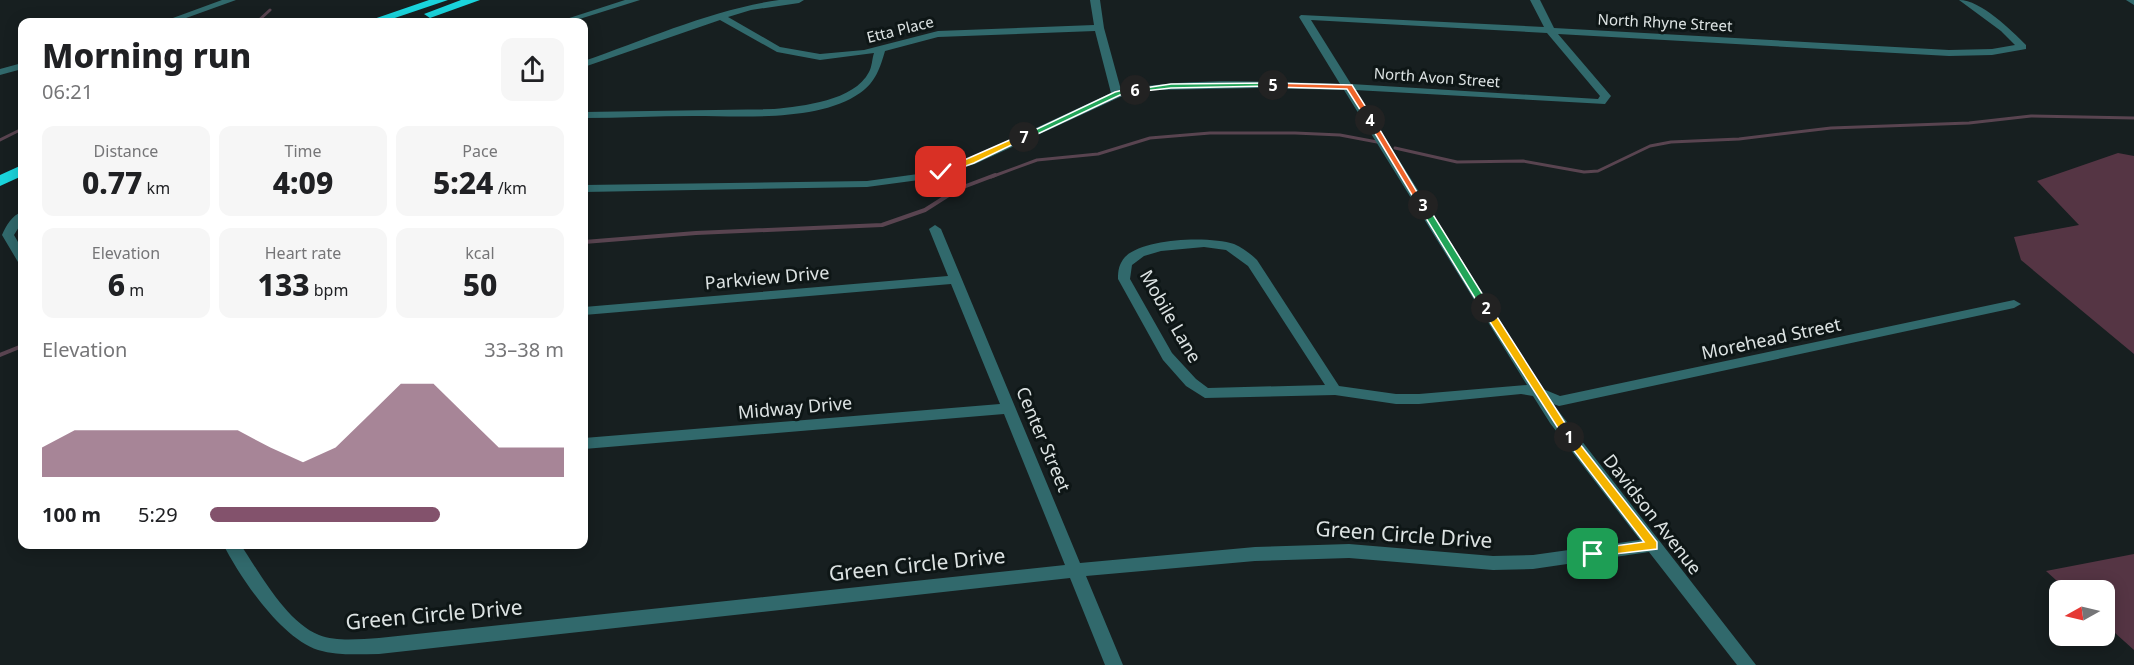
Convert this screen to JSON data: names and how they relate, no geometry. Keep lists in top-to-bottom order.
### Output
{
  "streets": {
    "street": [
      "North Rhyne Street",
      "Etta Place",
      "North Avon Street",
      "Parkview Drive",
      "Mobile Lane",
      "Morehead Street",
      "Midway Drive",
      "Center Street",
      "Davidson Avenue",
      "Green Circle Drive"
    ]
  },
  "crossings": [
    ["North Rhyne Street", "North Avon Street"],
    ["North Rhyne Street", "Davidson Avenue"],
    ["North Avon Street", "Davidson Avenue"],
    ["Parkview Drive", "Center Street"],
    ["Mobile Lane", "Morehead Street"],
    ["Mobile Lane", "Davidson Avenue"],
    ["Morehead Street", "Davidson Avenue"],
    ["Midway Drive", "Center Street"],
    ["Center Street", "Green Circle Drive"],
    ["Davidson Avenue", "Green Circle Drive"]
  ],
  "north": "left",
  "page": {
    "heading": ["Morning run", "06:21"],
    "pins": [
      "5",
      "6",
      "4",
      "7",
      "3",
      "2",
      "1"
    ],
    "stats": [
      ["Distance", "0.77 km"],
      ["Time", "4:09"],
      ["Pace", "5:24 /km"],
      ["Elevation", "6 m"],
      ["Heart rate", "133 bpm"],
      ["kcal", "50"]
    ],
    "chart": ["Elevation", "33–38 m"],
    "list": [
      {
        "name": "100 m",
        "note": "5:29"
      }
    ]
  }
}
